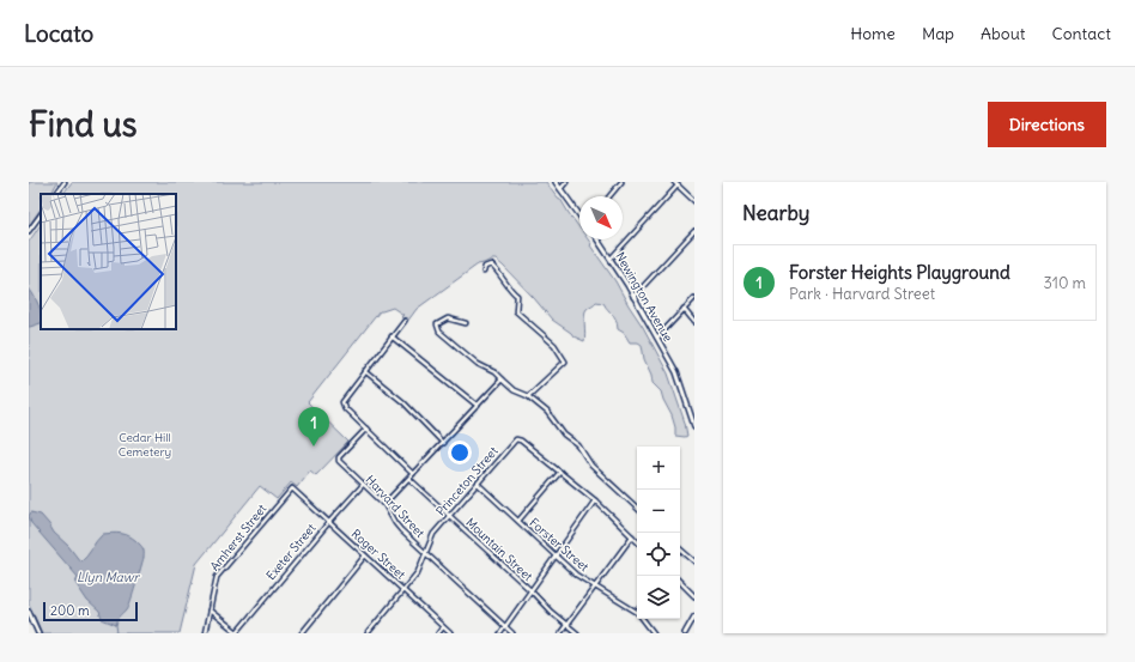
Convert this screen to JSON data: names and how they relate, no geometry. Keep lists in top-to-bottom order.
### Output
{
  "streets": {
    "main road": ["Newington Avenue"],
    "street": [
      "Princeton Street",
      "Harvard Street",
      "Amherst Street",
      "Forster Street",
      "Mountain Street",
      "Exeter Street",
      "Roger Street"
    ]
  },
  "crossings": [
    ["Princeton Street", "Harvard Street"],
    ["Princeton Street", "Forster Street"],
    ["Princeton Street", "Mountain Street"],
    ["Princeton Street", "Roger Street"],
    ["Harvard Street", "Exeter Street"],
    ["Amherst Street", "Roger Street"],
    ["Exeter Street", "Roger Street"]
  ],
  "water": ["Llyn Mawr"],
  "parks": ["Cedar Hill Cemetery"],
  "scale_bar": "200 m",
  "north": "bottom right",
  "page": {
    "header": "Locato",
    "nav": [
      "Home",
      "Map",
      "About",
      "Contact"
    ],
    "buttons": "Directions",
    "title": "Find us",
    "heading": "Nearby",
    "list": [
      {
        "mark": "1",
        "name": "Forster Heights Playground",
        "note": "Park · Harvard Street",
        "value": "310 m"
      }
    ],
    "pins": "1",
    "map_buttons": ["+", "−"],
    "scale": "200 m"
  }
}
